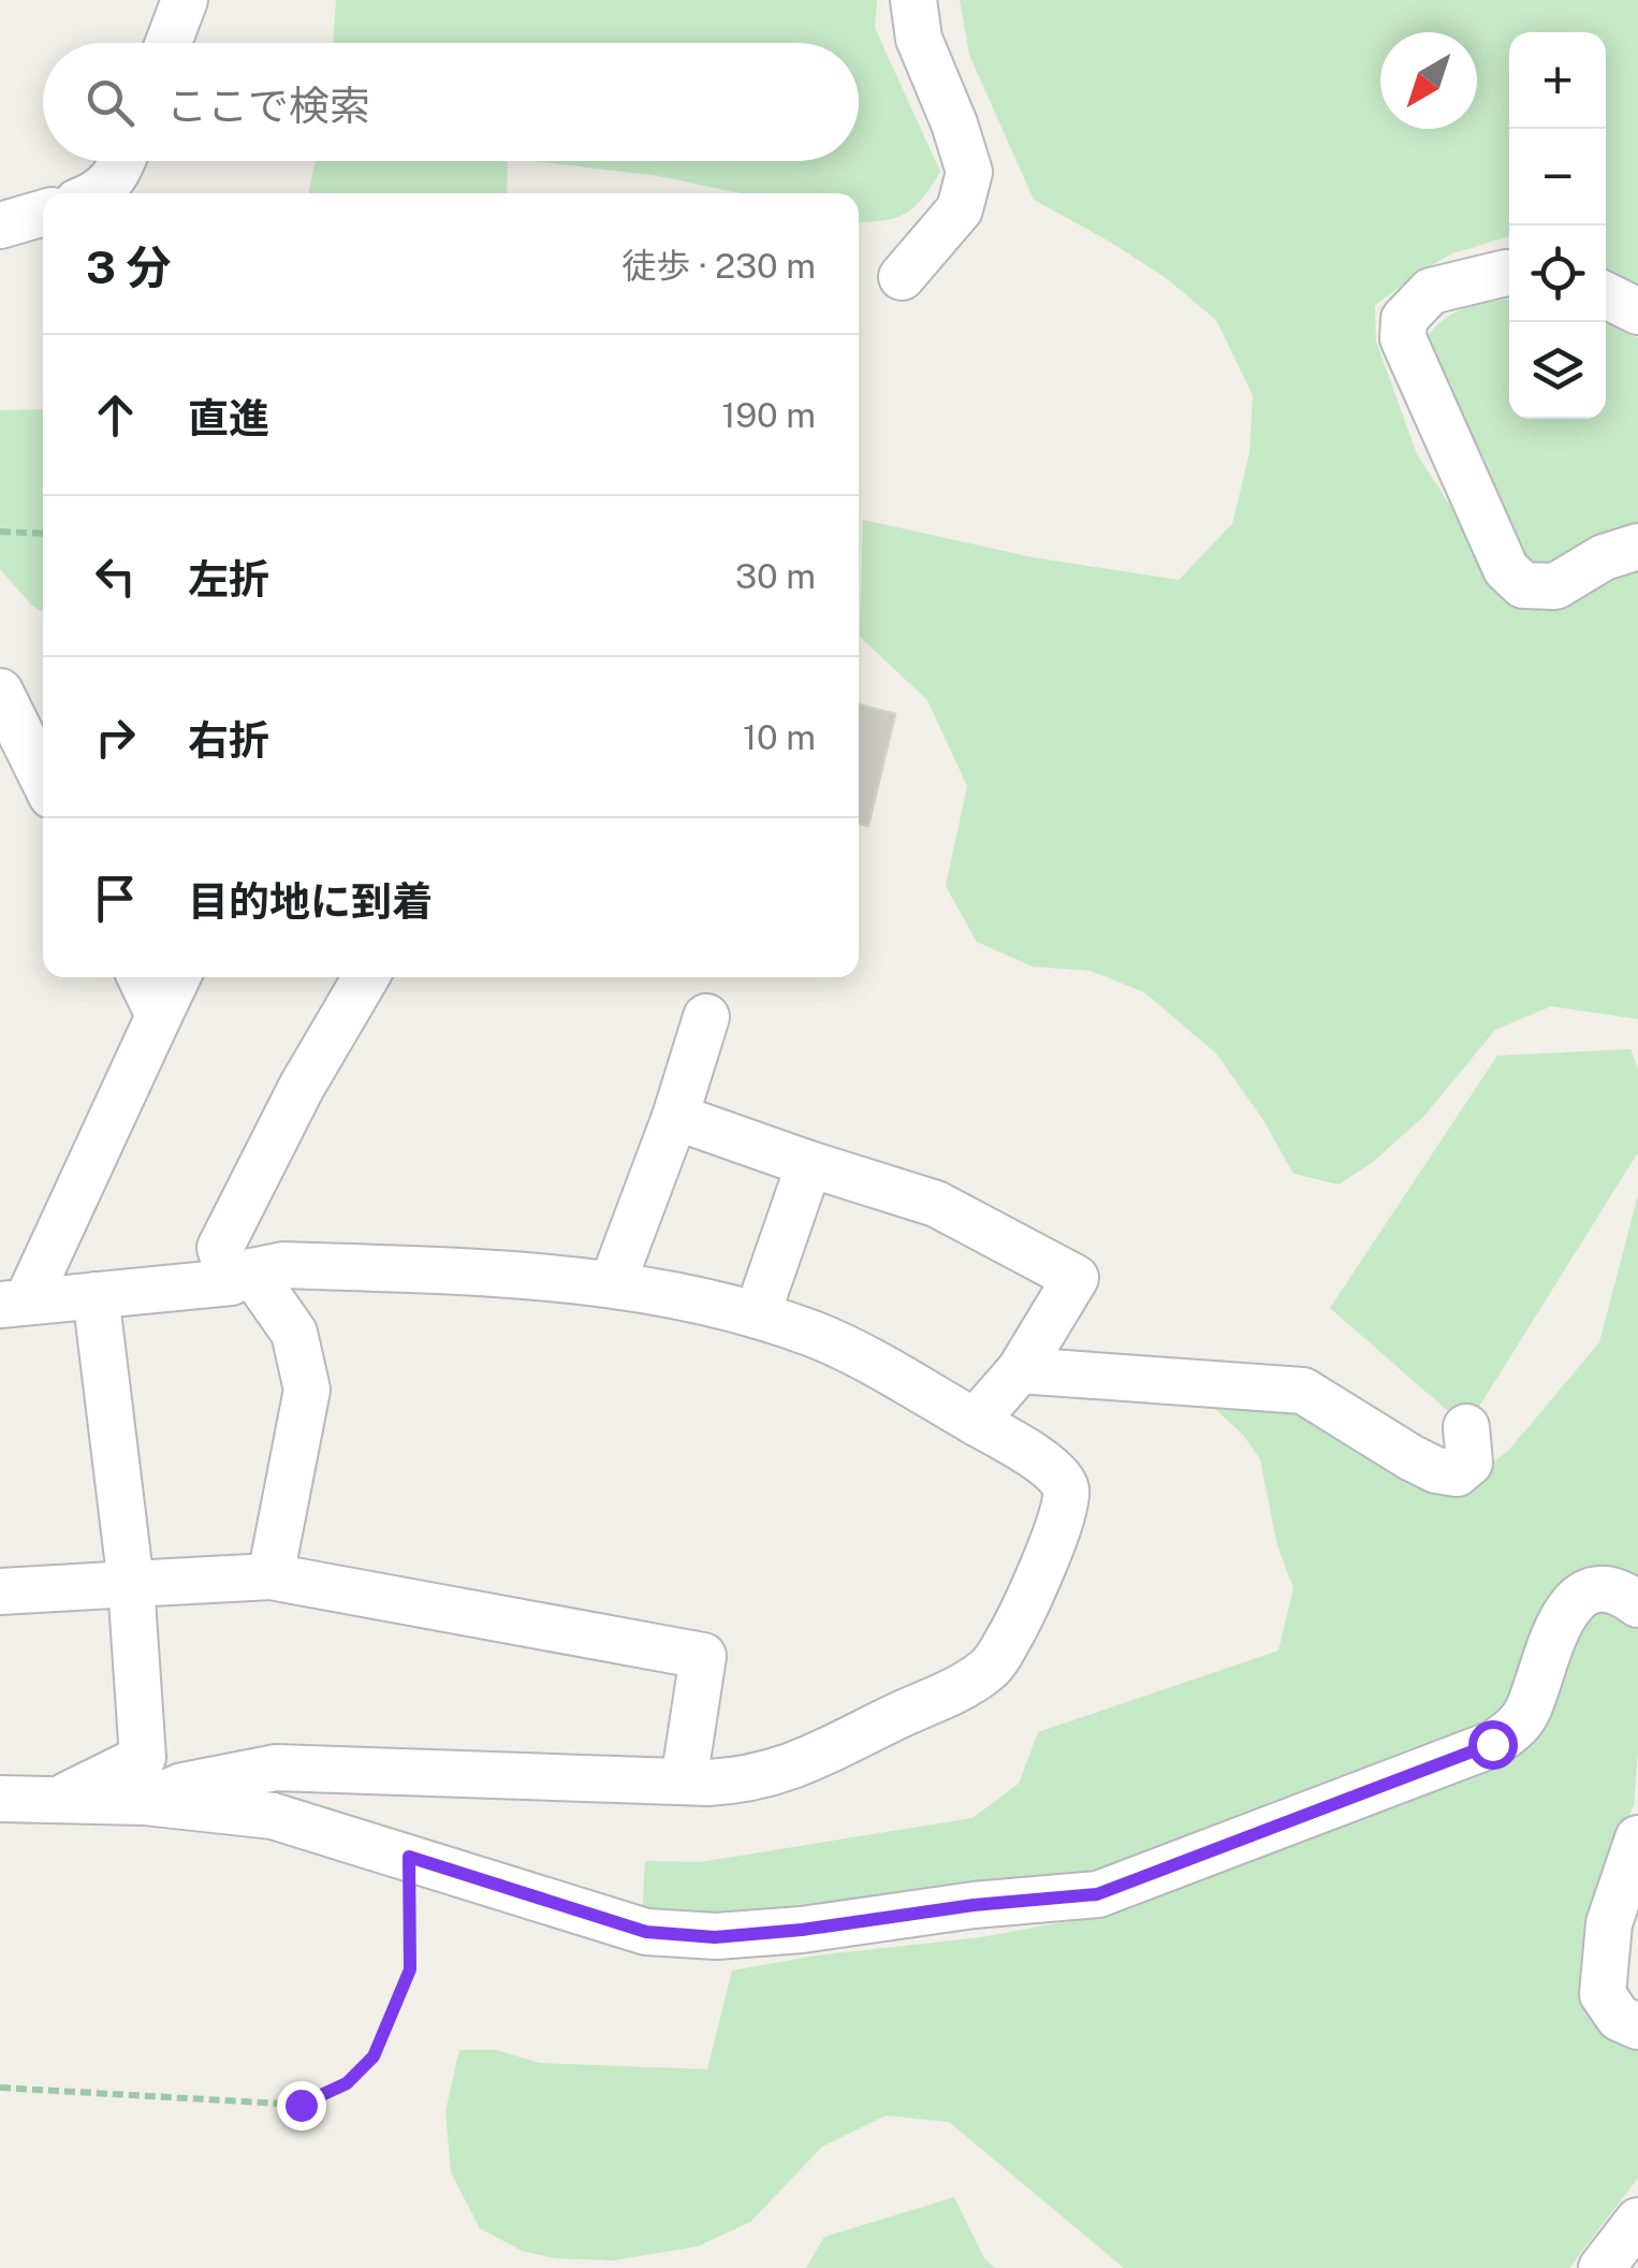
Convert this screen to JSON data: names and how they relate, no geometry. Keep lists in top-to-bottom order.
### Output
{
  "north": "bottom left",
  "page": {
    "map_buttons": ["+", "−"],
    "search": "ここで検索",
    "heading": ["3 分", "徒歩 · 230 m"],
    "list": [
      ["直進", "190 m"],
      ["左折", "30 m"],
      ["右折", "10 m"],
      "目的地に到着"
    ]
  }
}
